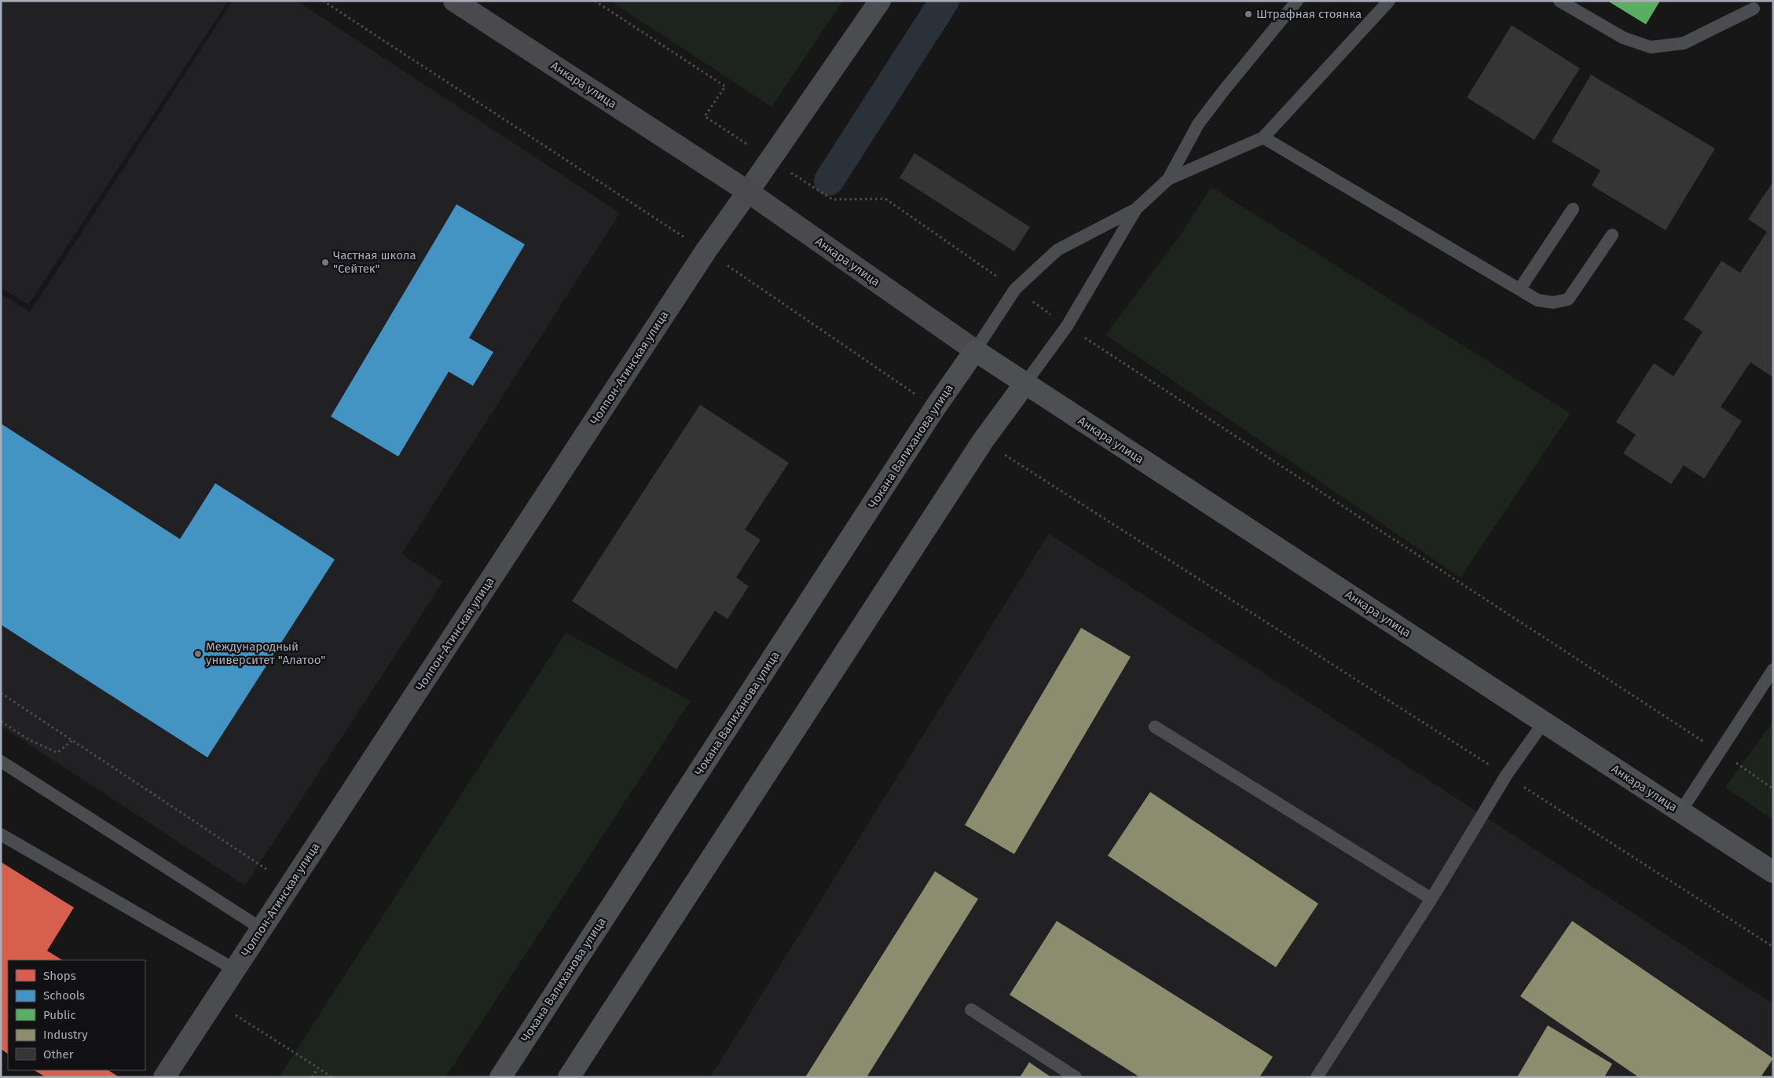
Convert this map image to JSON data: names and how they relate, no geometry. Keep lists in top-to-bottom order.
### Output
{
  "streets": {
    "main road": ["Анкара улица", "Чокана Валиханова улица"],
    "street": ["Чолпон-Атинская улица"]
  },
  "crossings": [
    ["Анкара улица", "Чолпон-Атинская улица"],
    ["Анкара улица", "Чокана Валиханова улица"]
  ],
  "places": ["Штрафная стоянка", "Частная школа \"Сейтек\"", "Международный университет \"Алатоо\""],
  "legend": [
    "Shops",
    "Schools",
    "Public",
    "Industry",
    "Other"
  ]
}
